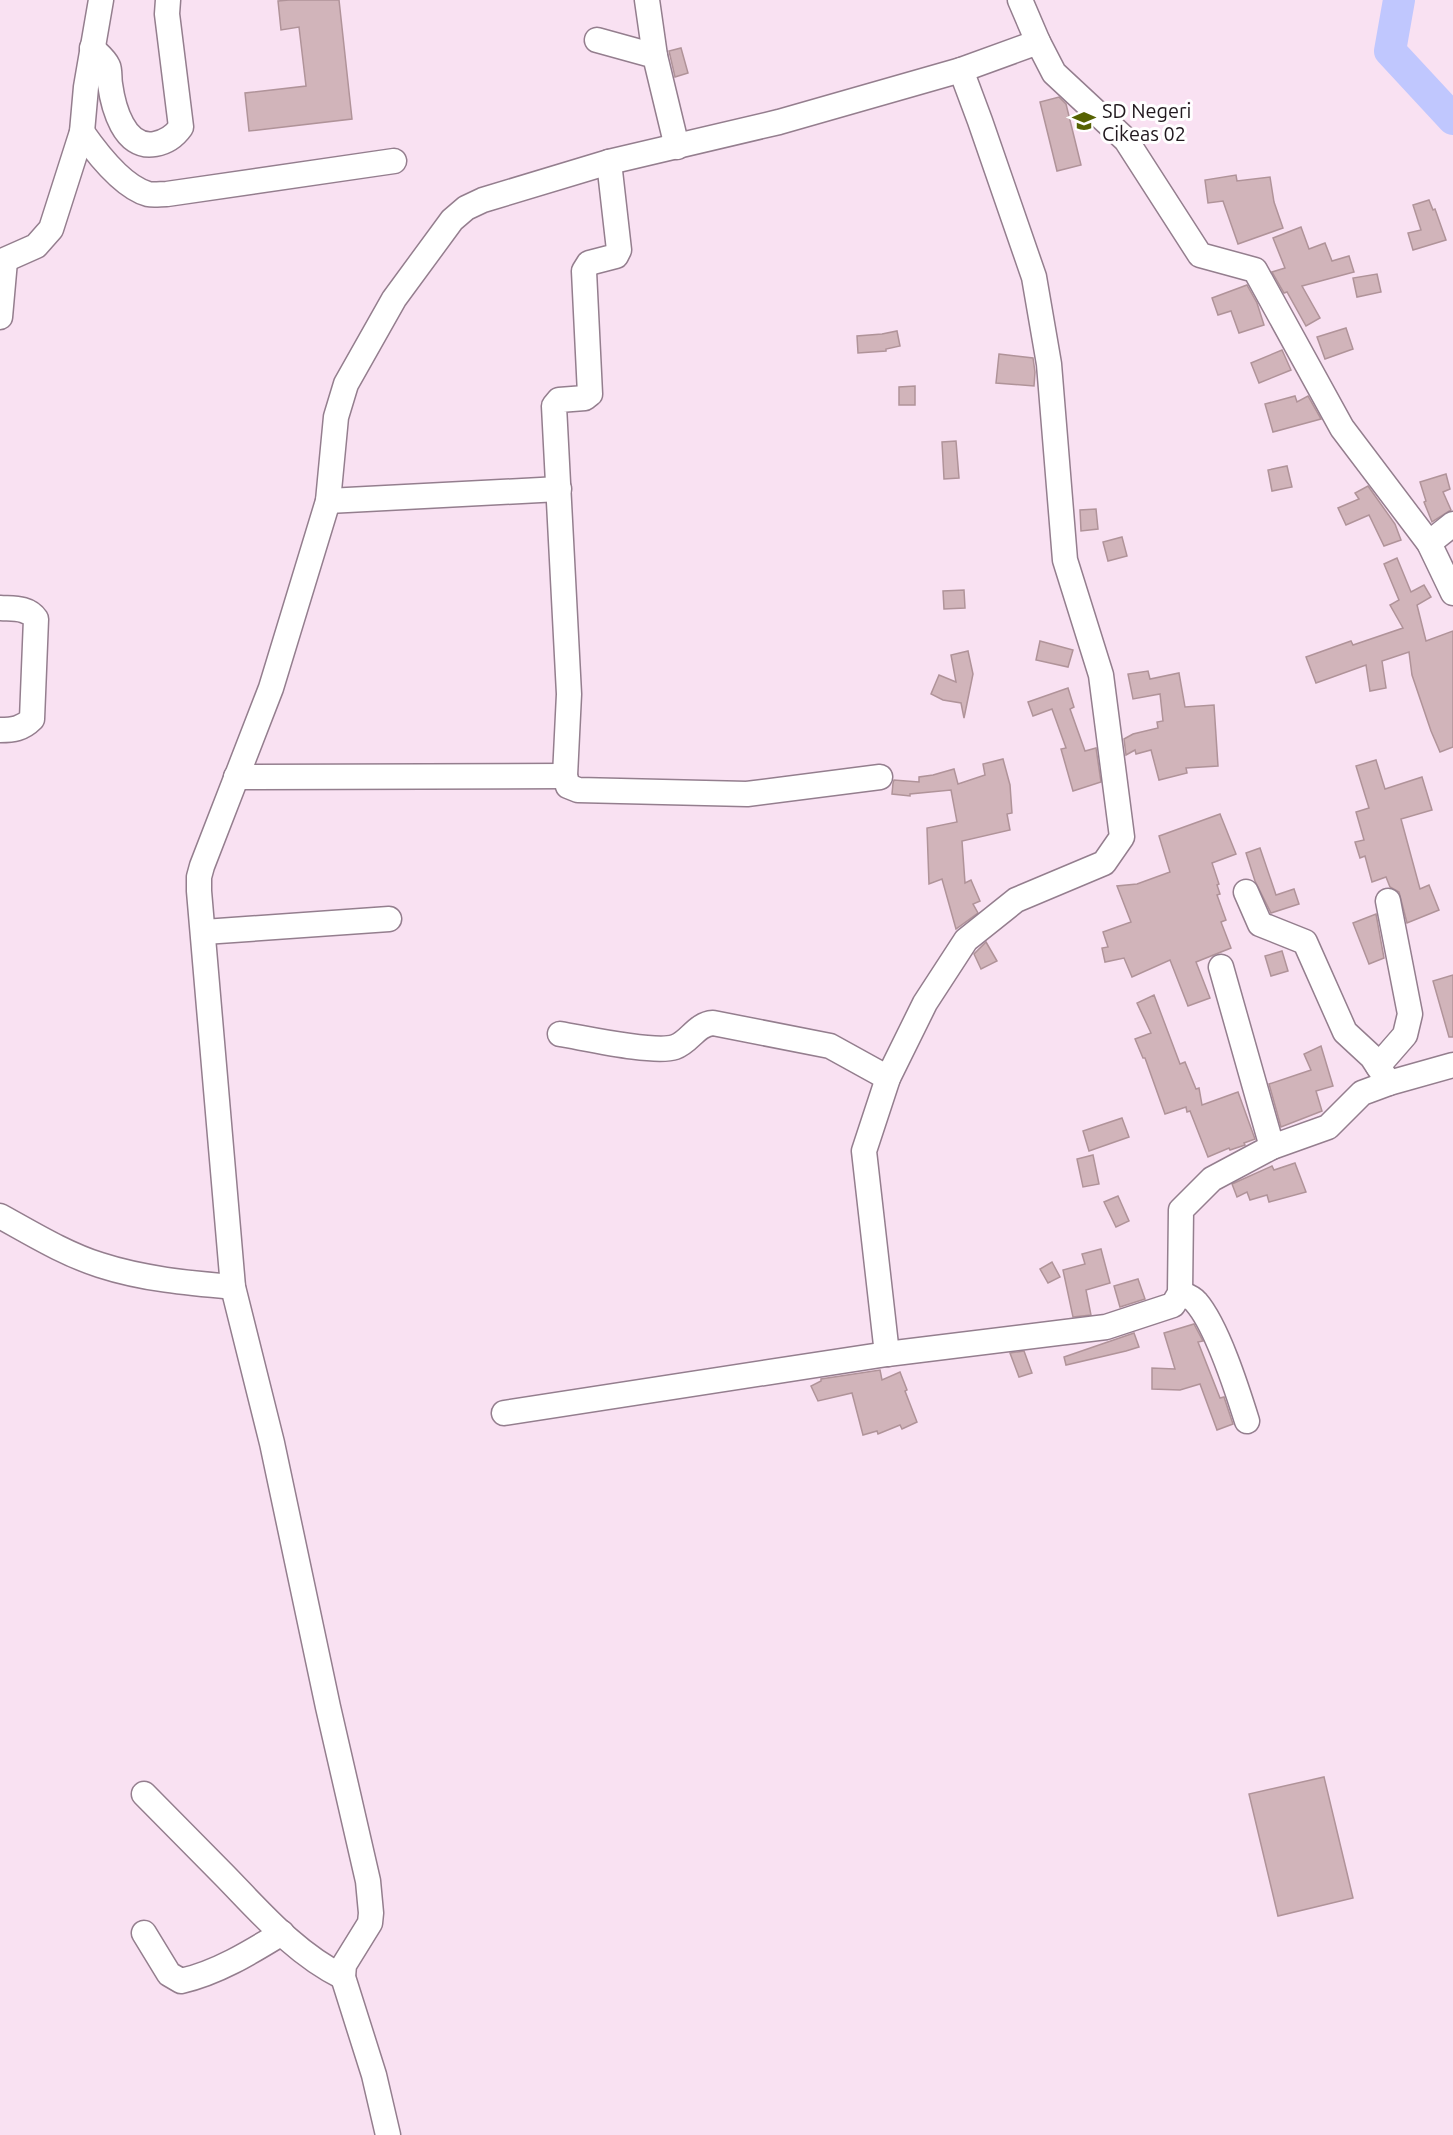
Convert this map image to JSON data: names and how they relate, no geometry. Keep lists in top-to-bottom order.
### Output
{
  "places": {
    "school or university": ["SD Negeri Cikeas 02"]
  }
}
